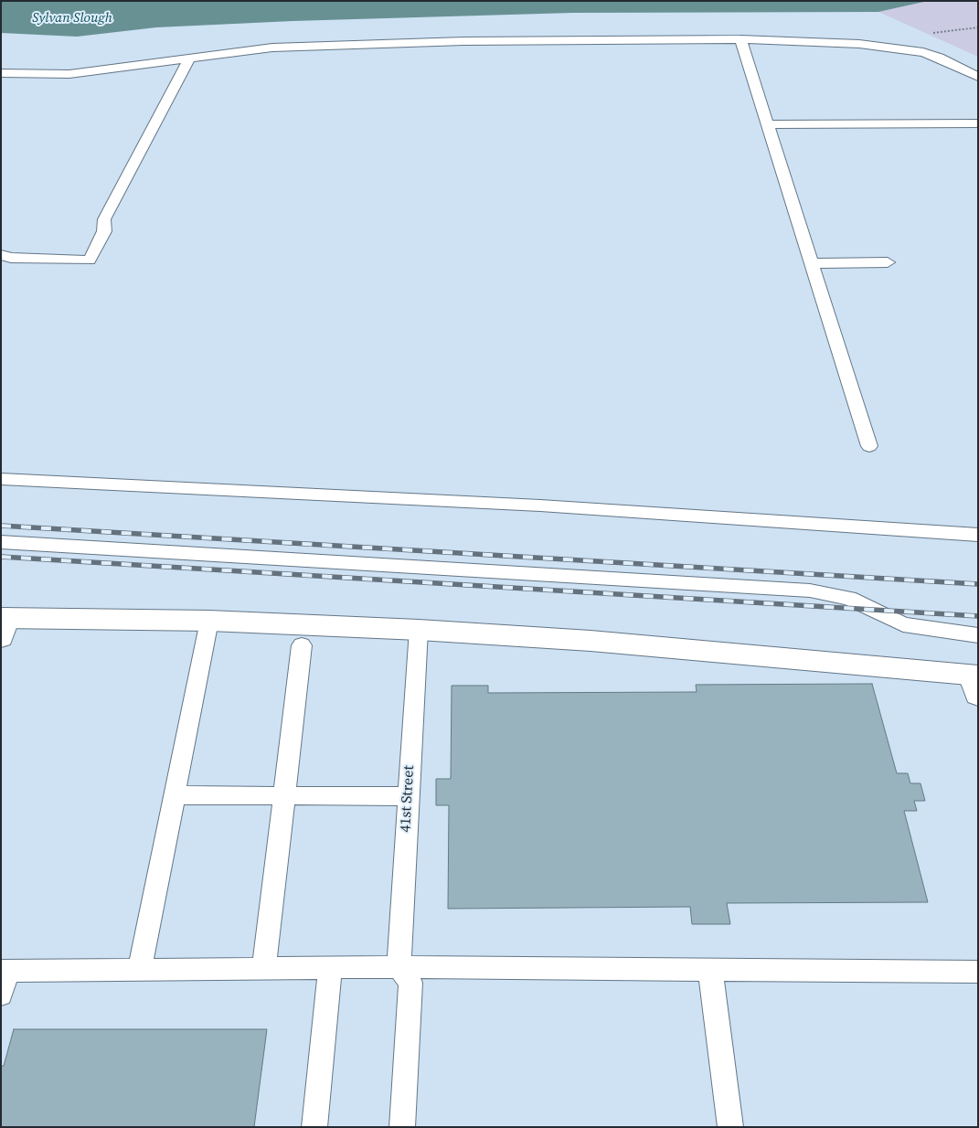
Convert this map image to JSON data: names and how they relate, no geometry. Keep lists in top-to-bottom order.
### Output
{
  "streets": {
    "lane": ["41st Street"]
  },
  "water": ["Sylvan Slough"]
}
